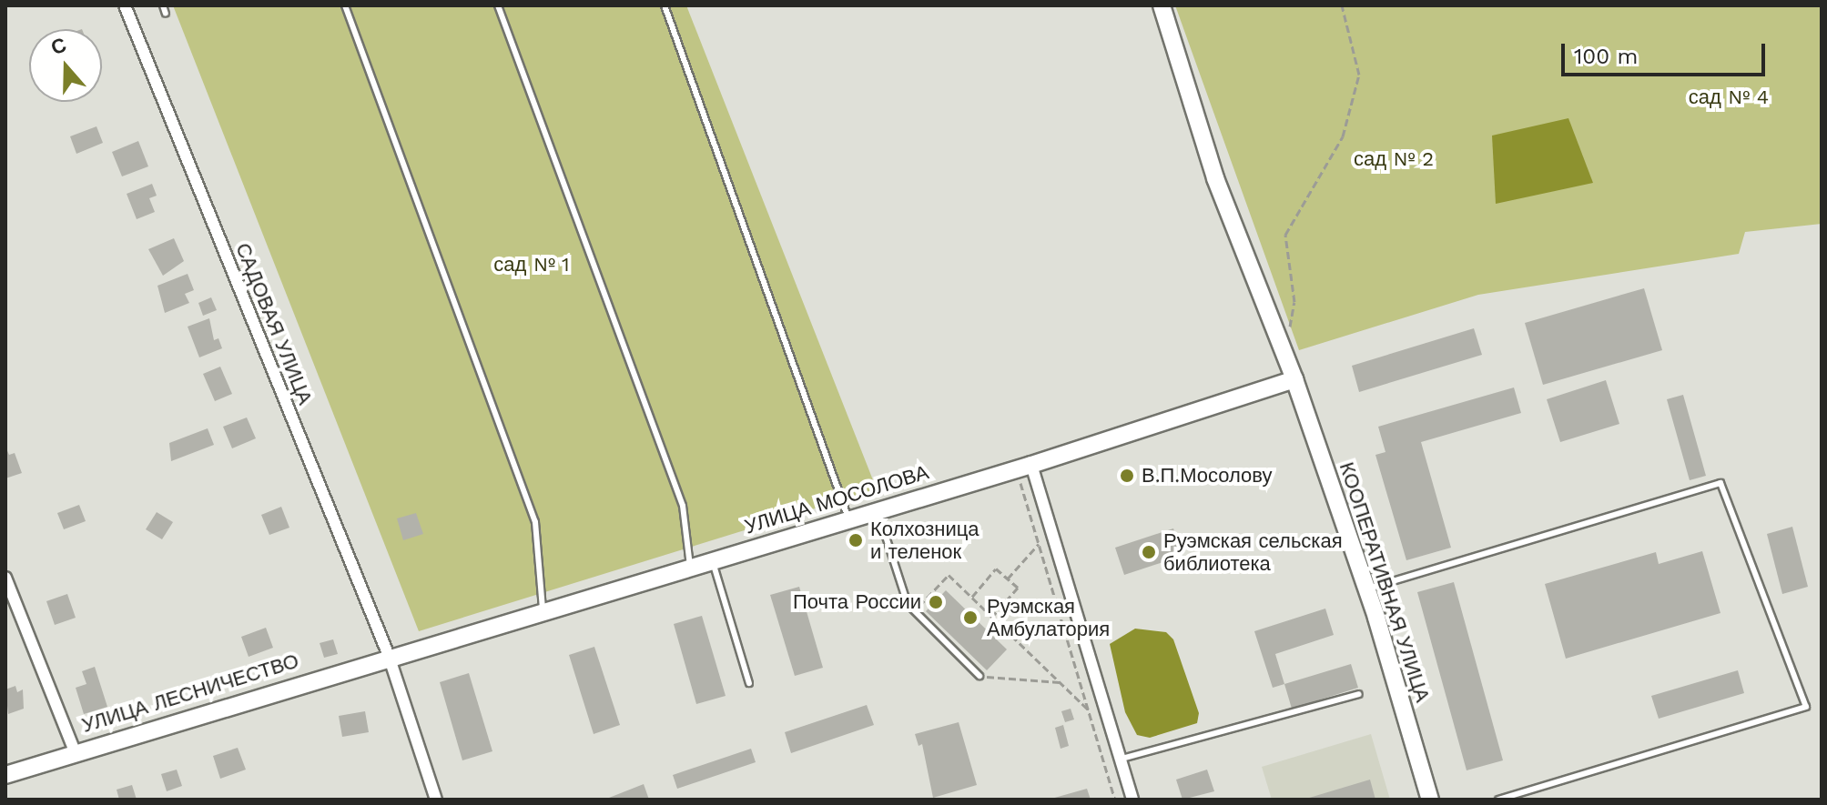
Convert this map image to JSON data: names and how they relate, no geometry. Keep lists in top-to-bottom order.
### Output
{
  "streets": {
    "street": [
      "САДОВАЯ УЛИЦА",
      "УЛИЦА МОСОЛОВА",
      "КООПЕРАТИВНАЯ УЛИЦА",
      "УЛИЦА ЛЕСНИЧЕСТВО"
    ]
  },
  "crossings": [
    ["САДОВАЯ УЛИЦА", "УЛИЦА МОСОЛОВА"],
    ["САДОВАЯ УЛИЦА", "УЛИЦА ЛЕСНИЧЕСТВО"],
    ["УЛИЦА МОСОЛОВА", "КООПЕРАТИВНАЯ УЛИЦА"],
    ["УЛИЦА МОСОЛОВА", "УЛИЦА ЛЕСНИЧЕСТВО"]
  ],
  "parks": ["сад № 4", "сад № 2", "сад № 1"],
  "places": [
    "В.П.Мосолову",
    "Колхозница и теленок",
    "Руэмская сельская библиотека",
    "Почта России",
    "Руэмская Амбулатория"
  ],
  "scale_bar": "100 m",
  "north": "top"
}
